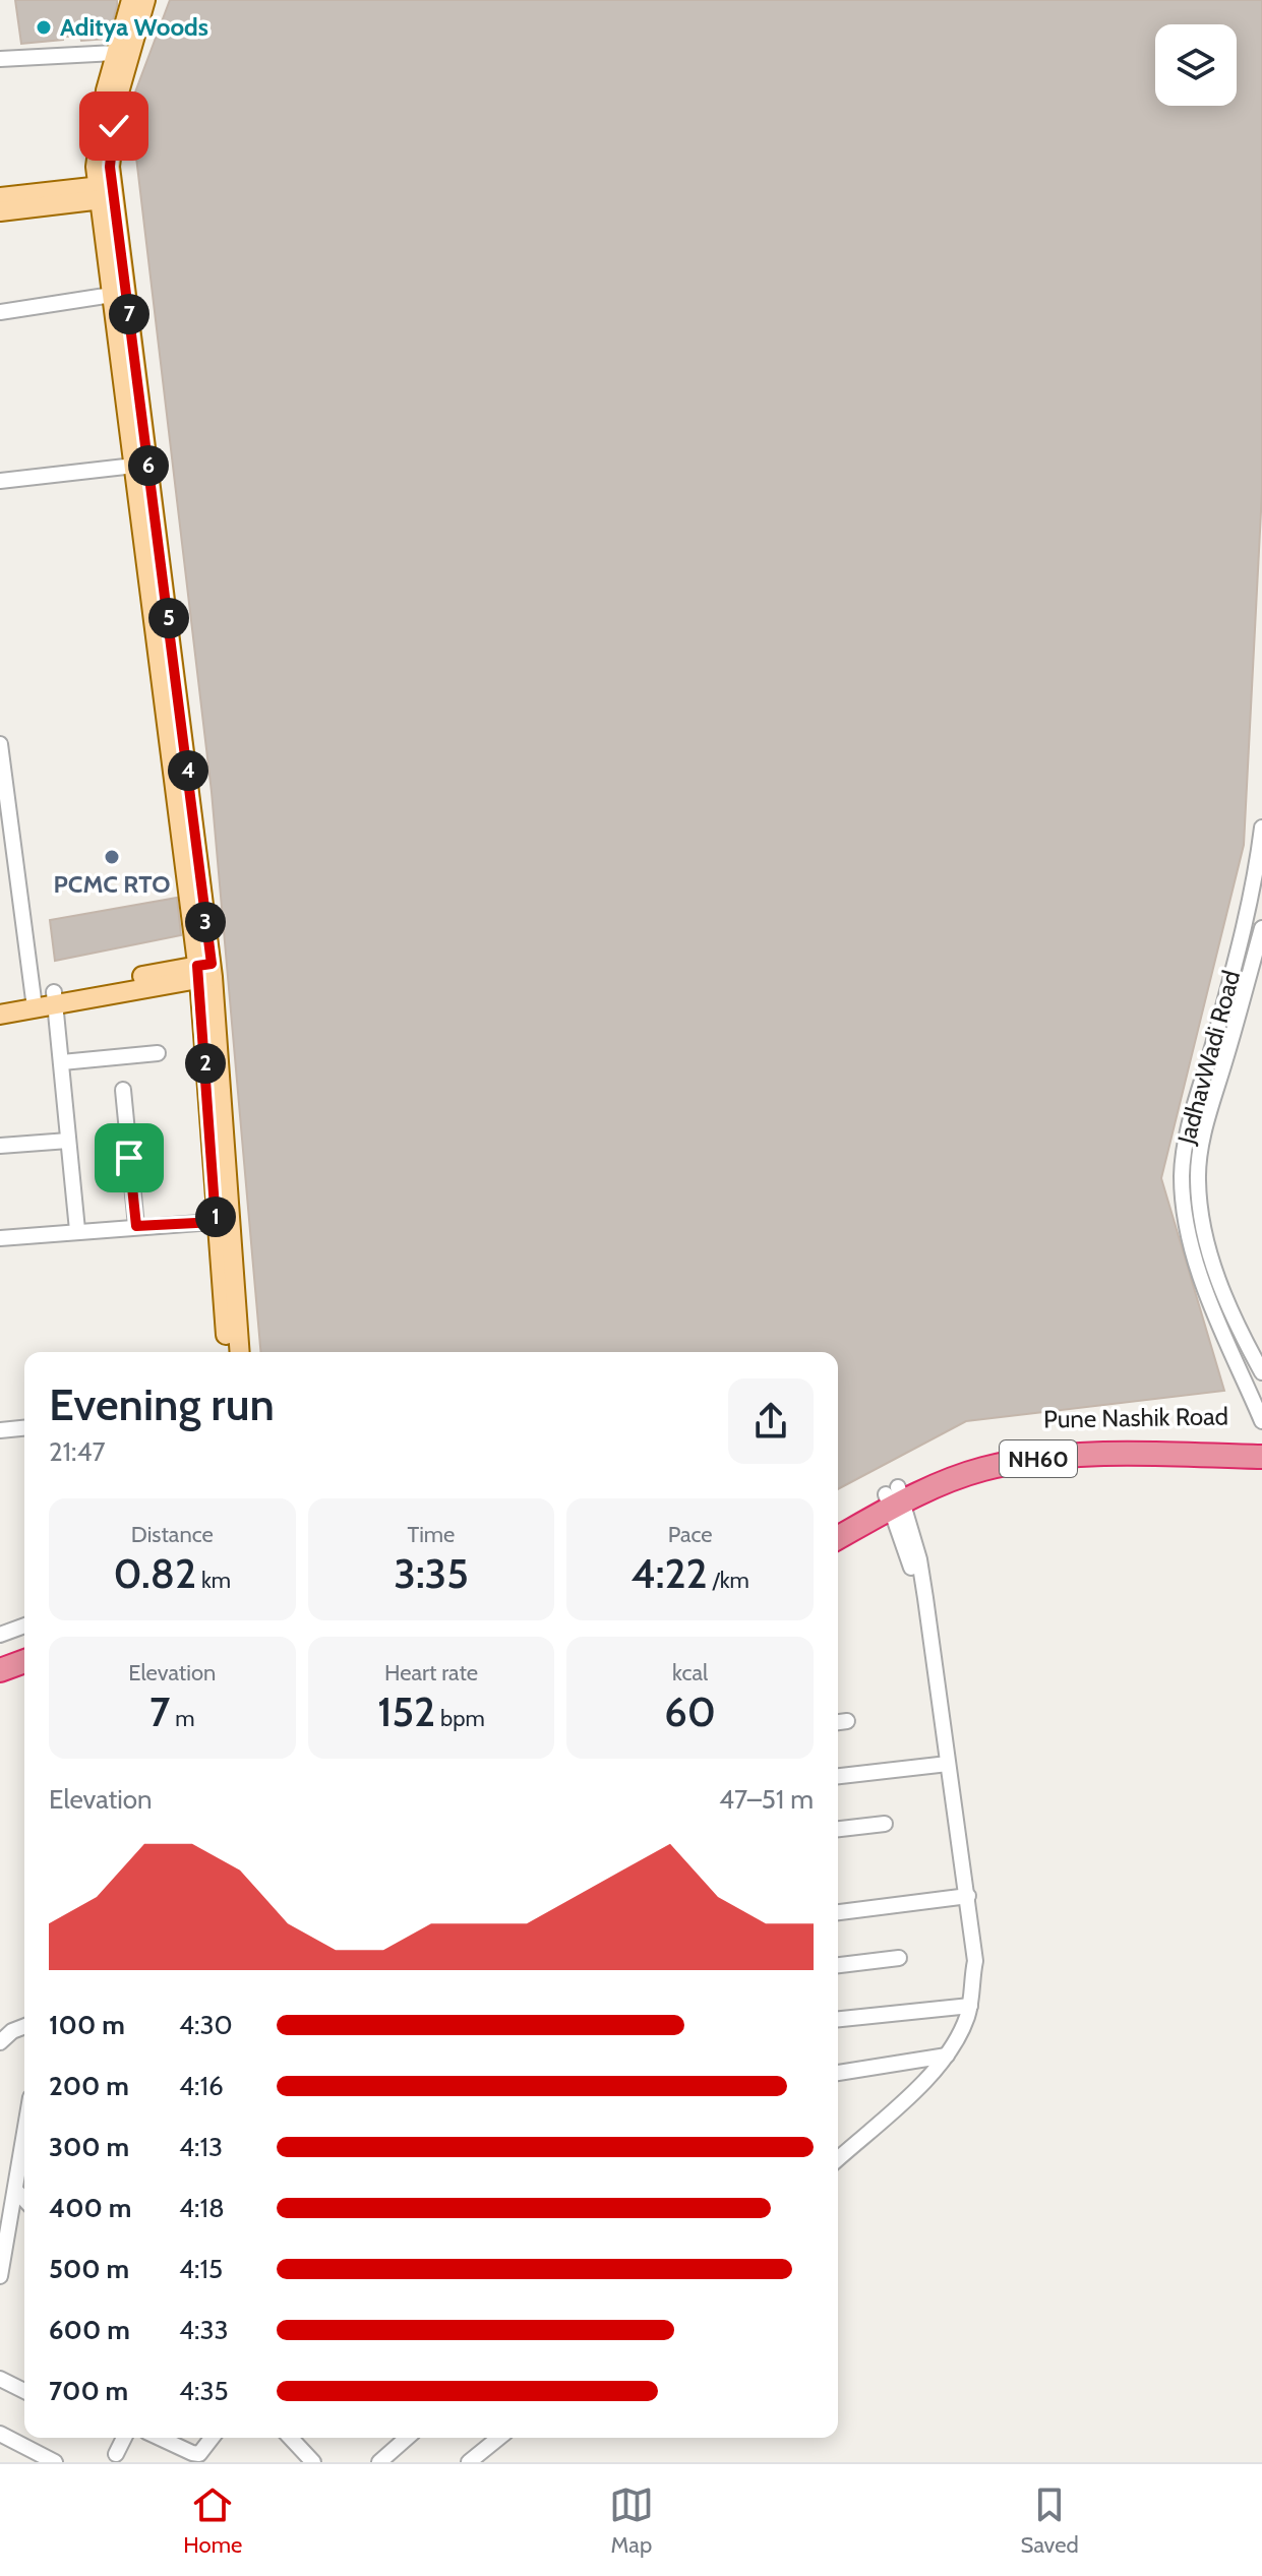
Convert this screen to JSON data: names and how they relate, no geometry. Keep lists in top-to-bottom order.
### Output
{
  "streets": {
    "highway": ["Pune Nashik Road", "NH60"],
    "street": ["JadhavWadi Road"]
  },
  "places": ["Aditya Woods", "PCMC RTO"],
  "page": {
    "pins": [
      "7",
      "6",
      "5",
      "4",
      "3",
      "2",
      "1"
    ],
    "heading": ["Evening run", "21:47"],
    "stats": [
      ["Distance", "0.82 km"],
      ["Time", "3:35"],
      ["Pace", "4:22 /km"],
      ["Elevation", "7 m"],
      ["Heart rate", "152 bpm"],
      ["kcal", "60"]
    ],
    "chart": ["Elevation", "47–51 m"],
    "list": [
      {
        "name": "100 m",
        "note": "4:30"
      },
      {
        "name": "200 m",
        "note": "4:16"
      },
      {
        "name": "300 m",
        "note": "4:13"
      },
      {
        "name": "400 m",
        "note": "4:18"
      },
      {
        "name": "500 m",
        "note": "4:15"
      },
      {
        "name": "600 m",
        "note": "4:33"
      },
      {
        "name": "700 m",
        "note": "4:35"
      }
    ],
    "tabs": ["Home", "Map", "Saved"]
  }
}
